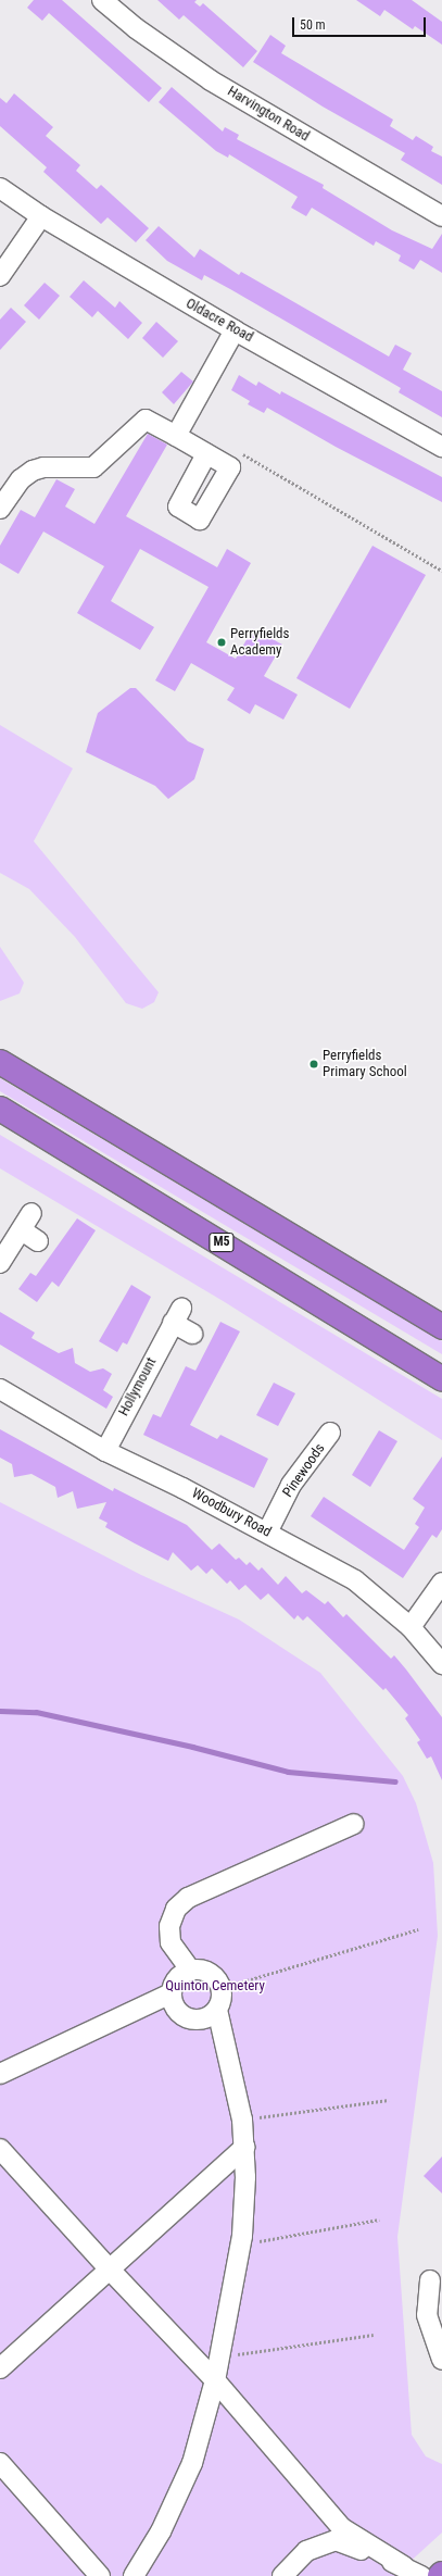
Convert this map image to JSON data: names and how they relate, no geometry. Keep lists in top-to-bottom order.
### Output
{
  "streets": {
    "highway": ["M5"],
    "street": [
      "Harvington Road",
      "Oldacre Road",
      "Hollymount",
      "Pinewoods",
      "Woodbury Road"
    ]
  },
  "crossings": [
    ["Hollymount", "Woodbury Road"],
    ["Pinewoods", "Woodbury Road"]
  ],
  "parks": ["Quinton Cemetery"],
  "places": ["Perryfields Academy", "Perryfields Primary School"],
  "scale_bar": "50 m"
}
